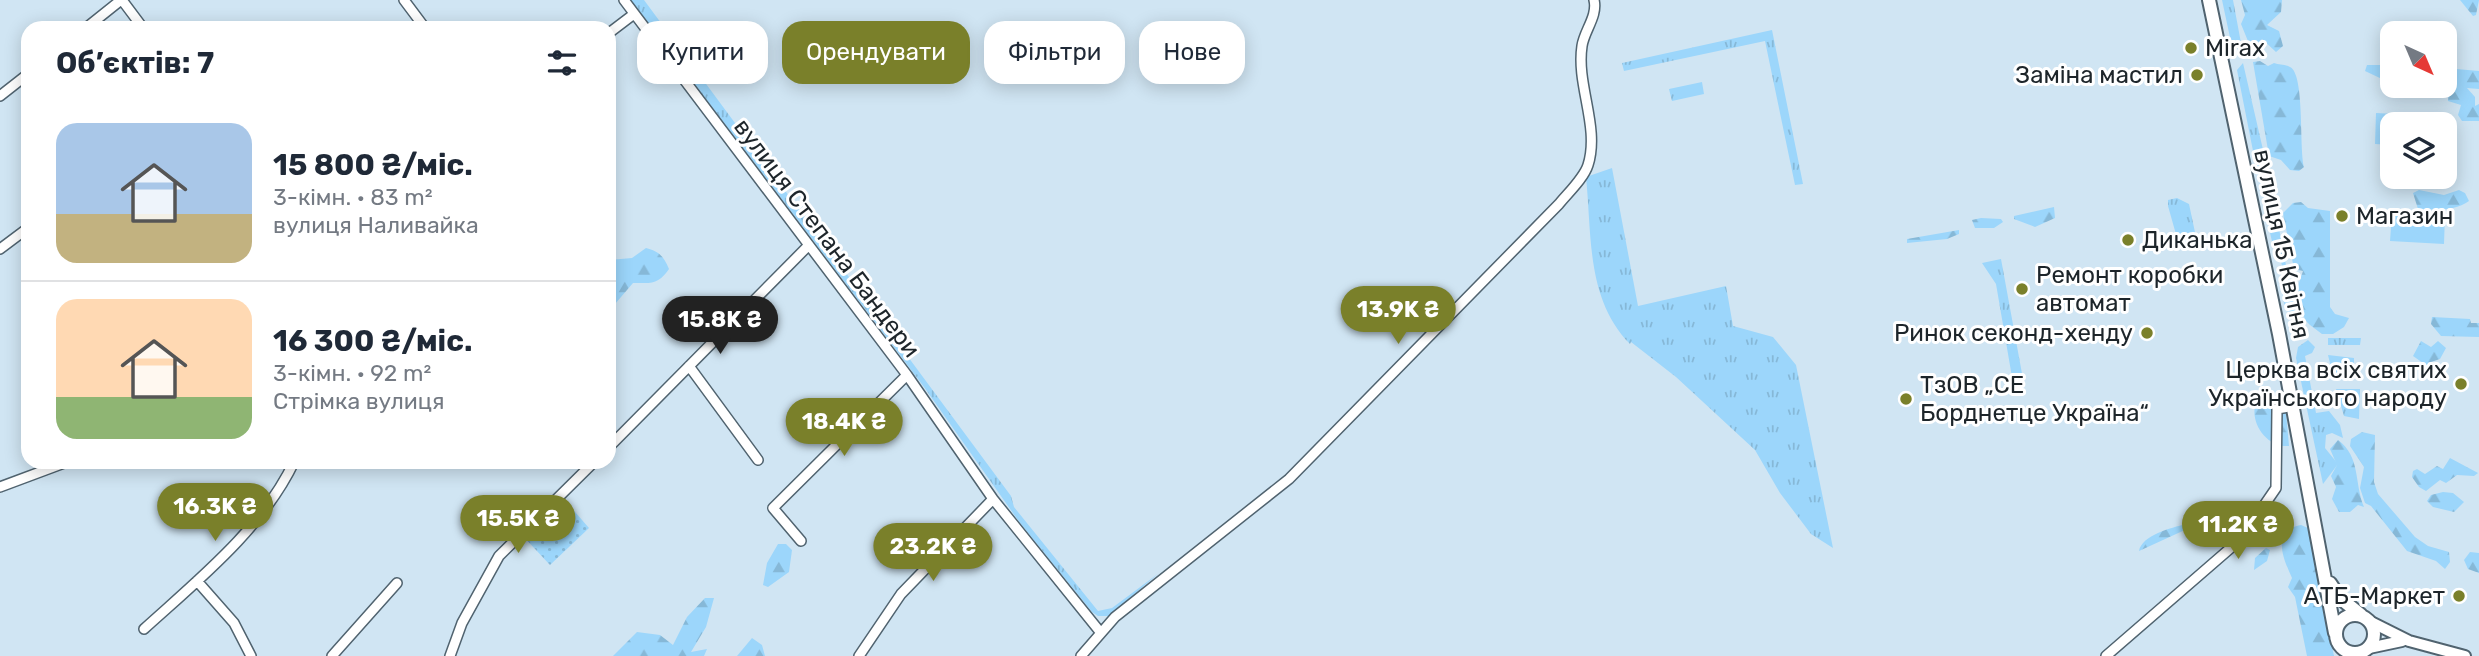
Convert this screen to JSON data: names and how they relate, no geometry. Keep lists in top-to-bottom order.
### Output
{
  "streets": {
    "highway": ["вулиця 15 Квітня"],
    "street": ["вулиця Степана Бандери"]
  },
  "places": [
    "Mirax",
    "Заміна мастил",
    "Магазин",
    "Диканька",
    "Ремонт коробки автомат",
    "Ринок секонд-хенду",
    "Церква всіх святих Українського народу",
    "ТзОВ „СЕ Борднетце Україна“",
    "АТБ-Маркет"
  ],
  "north": "bottom right",
  "page": {
    "chip": [
      "Купити",
      "Орендувати",
      "Фільтри",
      "Нове"
    ],
    "heading": "Об’єктів: 7",
    "list": [
      {
        "name": "15 800 ₴/міс.",
        "note": "3-кімн. · 83 m² · вулиця Наливайка"
      },
      {
        "name": "16 300 ₴/міс.",
        "note": "3-кімн. · 92 m² · Стрімка вулиця"
      }
    ],
    "price": [
      "13.9K ₴",
      "15.8K ₴",
      "18.4K ₴",
      "16.3K ₴",
      "15.5K ₴",
      "11.2K ₴",
      "23.2K ₴"
    ]
  }
}
